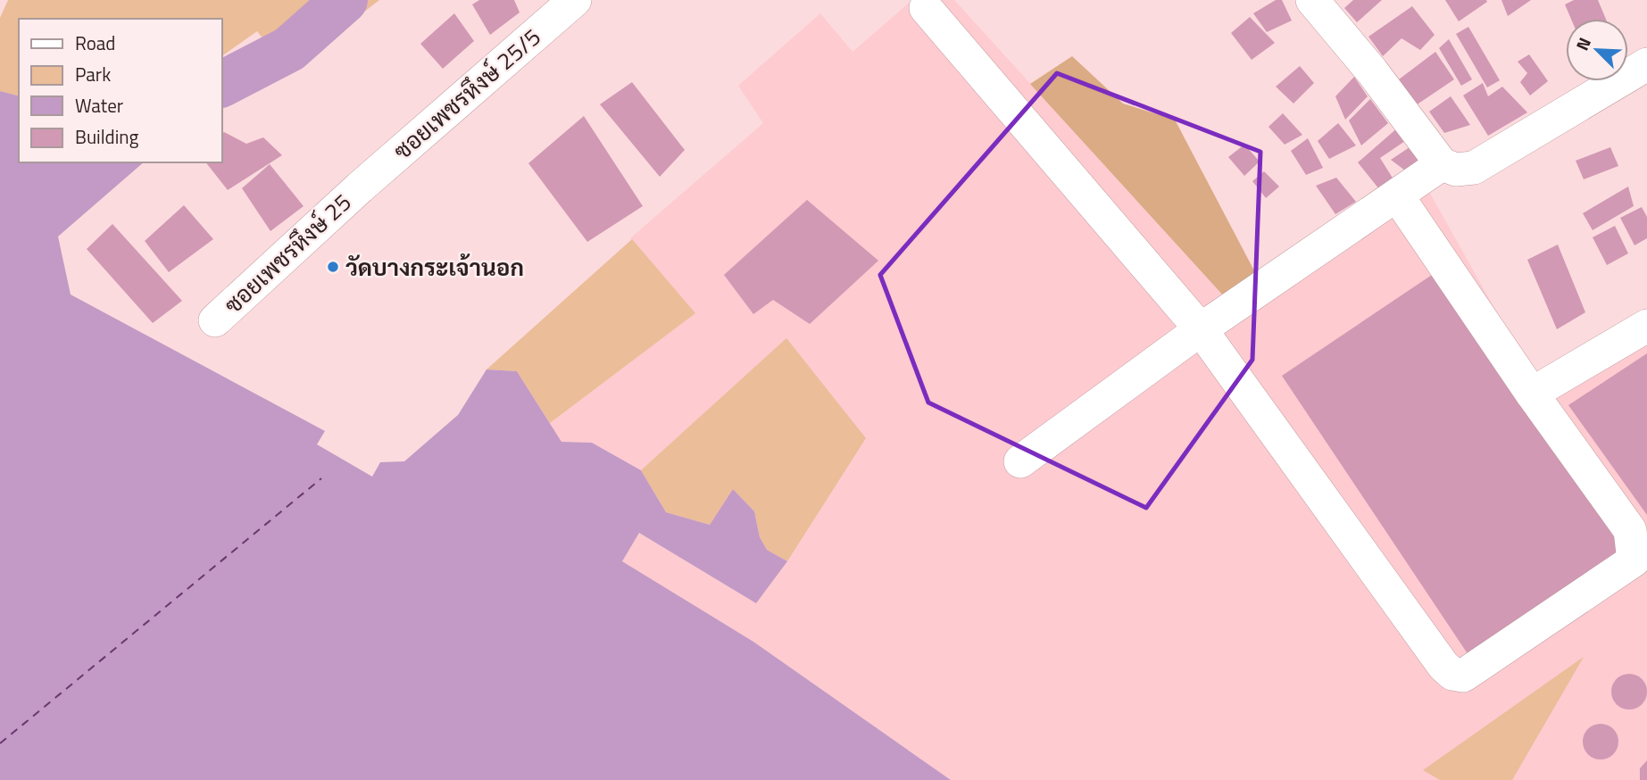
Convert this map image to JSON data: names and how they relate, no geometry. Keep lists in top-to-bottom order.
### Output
{
  "streets": {
    "street": ["ซอยเพชรหึงษ์ 25/5", "ซอยเพชรหึงษ์ 25"]
  },
  "crossings": [
    ["ซอยเพชรหึงษ์ 25/5", "ซอยเพชรหึงษ์ 25"]
  ],
  "places": ["วัดบางกระเจ้านอก"],
  "legend": [
    "Road",
    "Park",
    "Water",
    "Building"
  ],
  "north": "top left"
}
